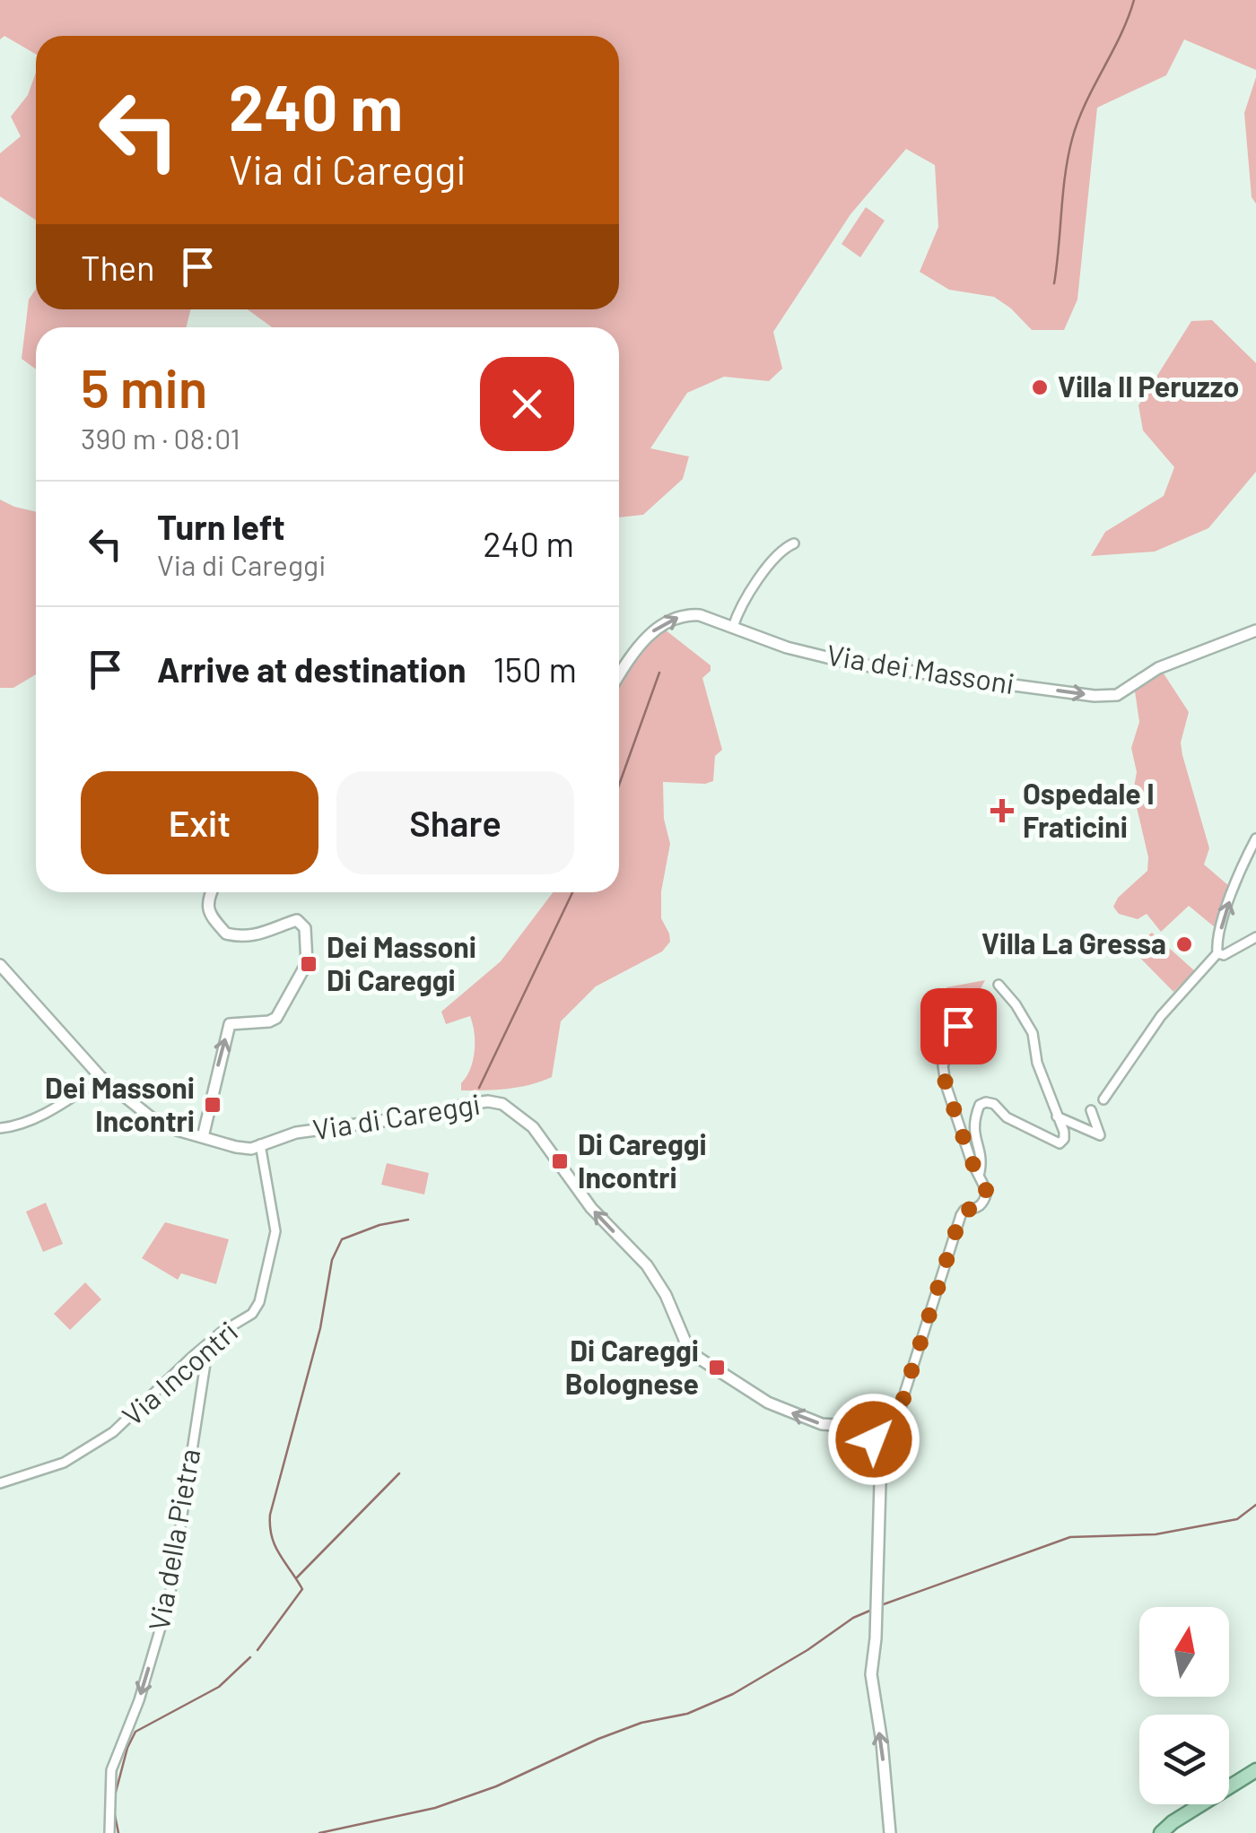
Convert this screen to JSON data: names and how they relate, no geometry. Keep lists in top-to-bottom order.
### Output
{
  "streets": {
    "street": [
      "Via dei Massoni",
      "Via di Careggi",
      "Via Incontri",
      "Via della Pietra"
    ]
  },
  "crossings": [
    ["Via di Careggi", "Via Incontri"],
    ["Via Incontri", "Via della Pietra"]
  ],
  "one_way": ["Via dei Massoni", "Via di Careggi", "Via della Pietra"],
  "places": {
    "other": ["Villa Il Peruzzo", "Villa La Gressa"],
    "health": ["Ospedale I Fraticini"],
    "transit": [
      "Dei Massoni Di Careggi",
      "Dei Massoni Incontri",
      "Di Careggi Incontri",
      "Di Careggi Bolognese"
    ]
  },
  "north": "top",
  "page": {
    "turn": ["240 m", "Via di Careggi"],
    "then": "Then",
    "heading": ["5 min", "390 m · 08:01"],
    "list": [
      {
        "name": "Turn left",
        "note": "Via di Careggi",
        "value": "240 m"
      },
      {
        "name": "Arrive at destination",
        "value": "150 m"
      }
    ],
    "buttons": ["Exit", "Share"]
  }
}
